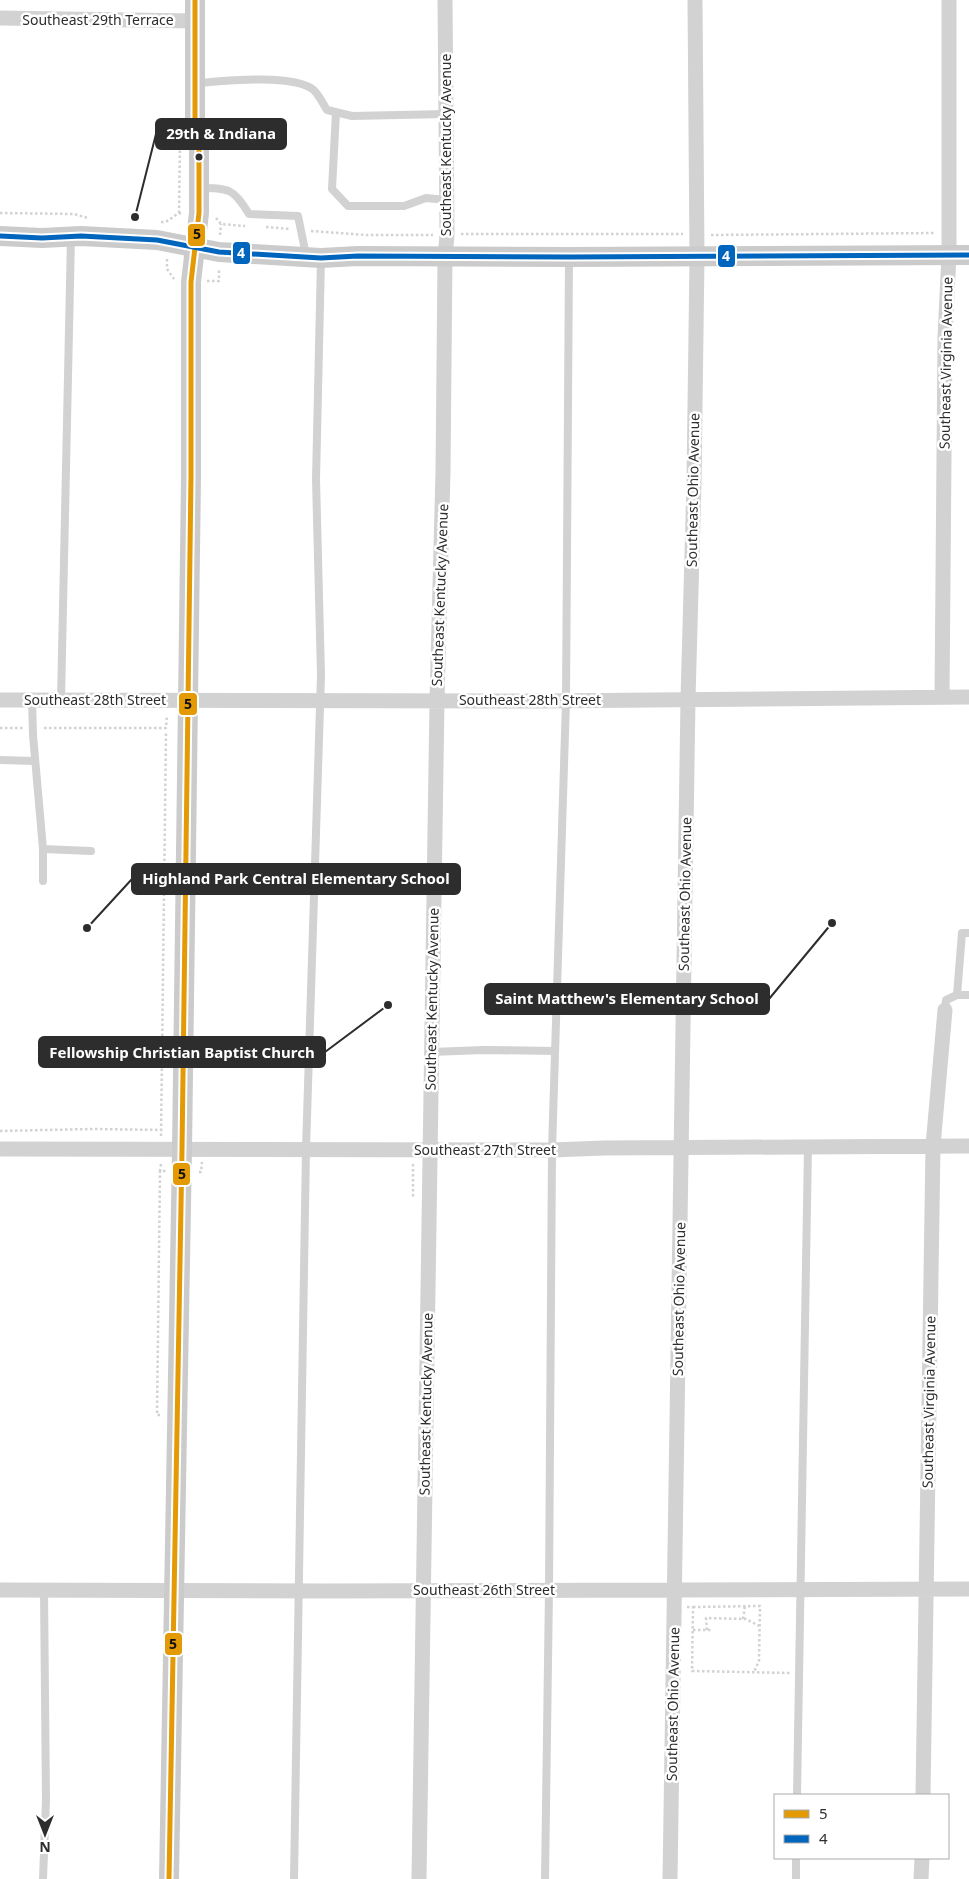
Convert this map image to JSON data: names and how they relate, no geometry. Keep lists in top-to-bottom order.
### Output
{
  "streets": {
    "street": [
      "Southeast 29th Terrace",
      "Southeast Kentucky Avenue",
      "Southeast Virginia Avenue",
      "Southeast Ohio Avenue",
      "Southeast 28th Street",
      "Southeast 27th Street",
      "Southeast 26th Street"
    ]
  },
  "crossings": [
    ["Southeast Kentucky Avenue", "Southeast 28th Street"],
    ["Southeast Kentucky Avenue", "Southeast 27th Street"],
    ["Southeast Kentucky Avenue", "Southeast 26th Street"],
    ["Southeast Virginia Avenue", "Southeast 28th Street"],
    ["Southeast Virginia Avenue", "Southeast 27th Street"],
    ["Southeast Virginia Avenue", "Southeast 26th Street"],
    ["Southeast Ohio Avenue", "Southeast 28th Street"],
    ["Southeast Ohio Avenue", "Southeast 27th Street"],
    ["Southeast Ohio Avenue", "Southeast 26th Street"]
  ],
  "places": [
    "29th & Indiana",
    "Saint Matthew's Elementary School",
    "Highland Park Central Elementary School",
    "Fellowship Christian Baptist Church"
  ],
  "lines": ["transit line 5", "transit line 4"],
  "legend": ["5", "4"],
  "north": "bottom"
}
